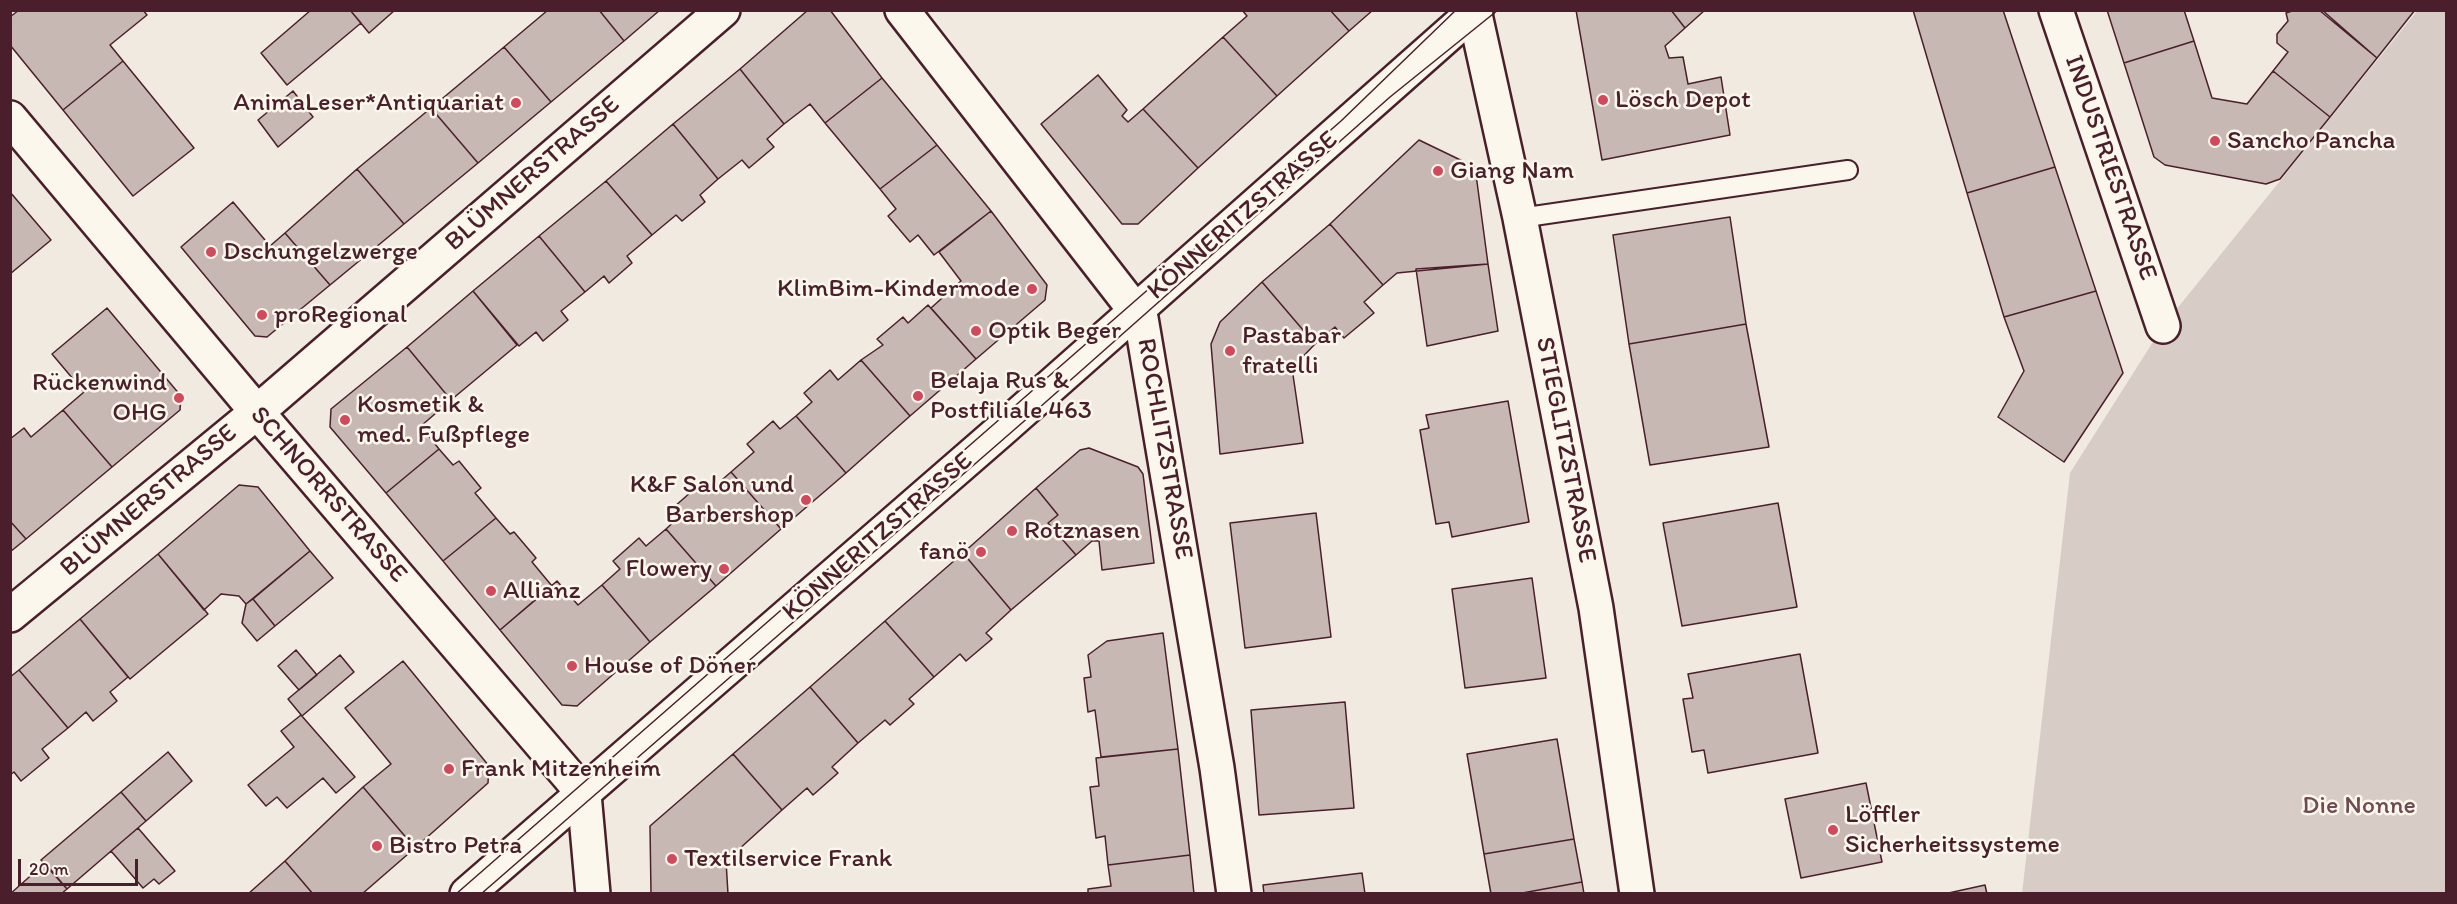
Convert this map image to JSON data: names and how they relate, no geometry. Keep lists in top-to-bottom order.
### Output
{
  "streets": {
    "street": [
      "INDUSTRIESTRASSE",
      "BLÜMNERSTRASSE",
      "KÖNNERITZSTRASSE",
      "ROCHLITZSTRASSE",
      "STIEGLITZSTRASSE",
      "SCHNORRSTRASSE"
    ]
  },
  "crossings": [
    ["BLÜMNERSTRASSE", "SCHNORRSTRASSE"],
    ["KÖNNERITZSTRASSE", "ROCHLITZSTRASSE"],
    ["KÖNNERITZSTRASSE", "STIEGLITZSTRASSE"],
    ["KÖNNERITZSTRASSE", "SCHNORRSTRASSE"]
  ],
  "parks": ["Die Nonne"],
  "places": [
    "Lösch Depot",
    "AnimaLeser*Antiquariat",
    "Sancho Pancha",
    "Giang Nam",
    "Dschungelzwerge",
    "KlimBim-Kindermode",
    "proRegional",
    "Optik Beger",
    "Pastabar fratelli",
    "Belaja Rus & Postfiliale 463",
    "Rückenwind OHG",
    "Kosmetik & med. Fußpflege",
    "K&F Salon und Barbershop",
    "Rotznasen",
    "fanö",
    "Flowery",
    "Allianz",
    "House of Döner",
    "Frank Mitzenheim",
    "Löffler Sicherheitssysteme",
    "Bistro Petra",
    "Textilservice Frank"
  ],
  "scale_bar": "20 m"
}
